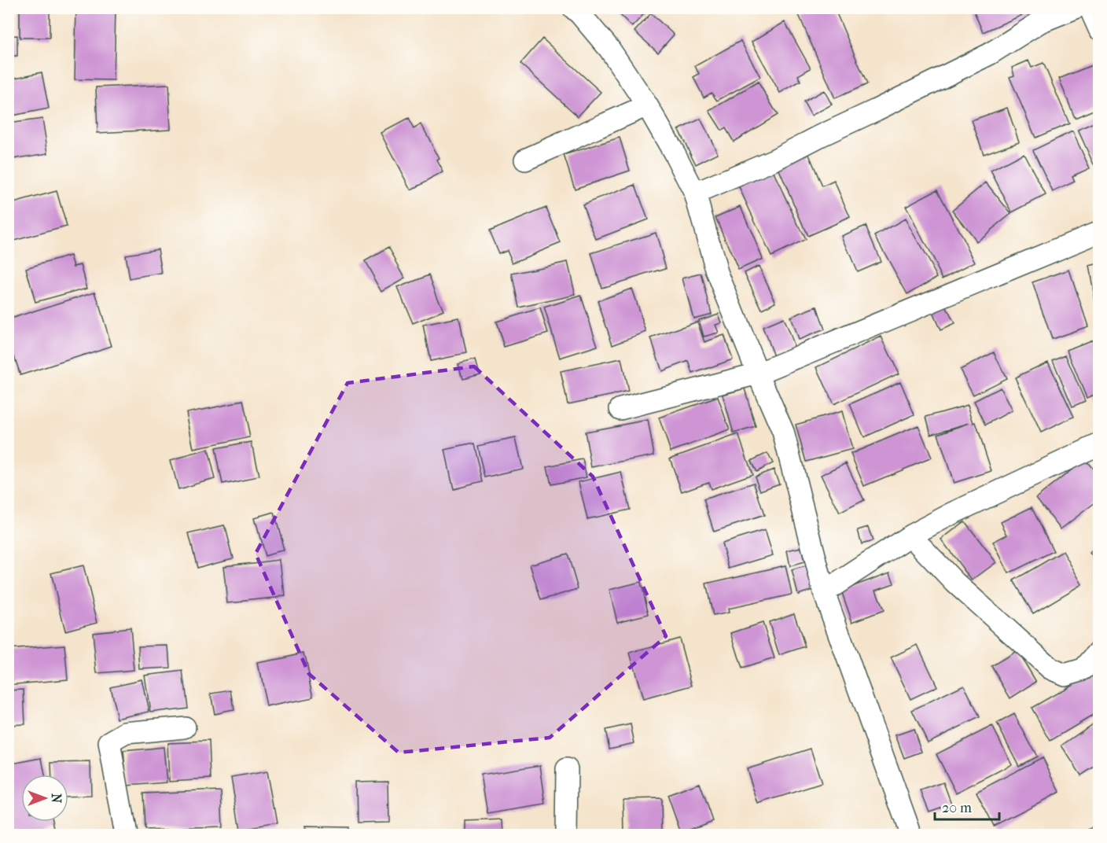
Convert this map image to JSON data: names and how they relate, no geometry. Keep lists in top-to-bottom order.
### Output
{
  "scale_bar": "20 m",
  "north": "right"
}
